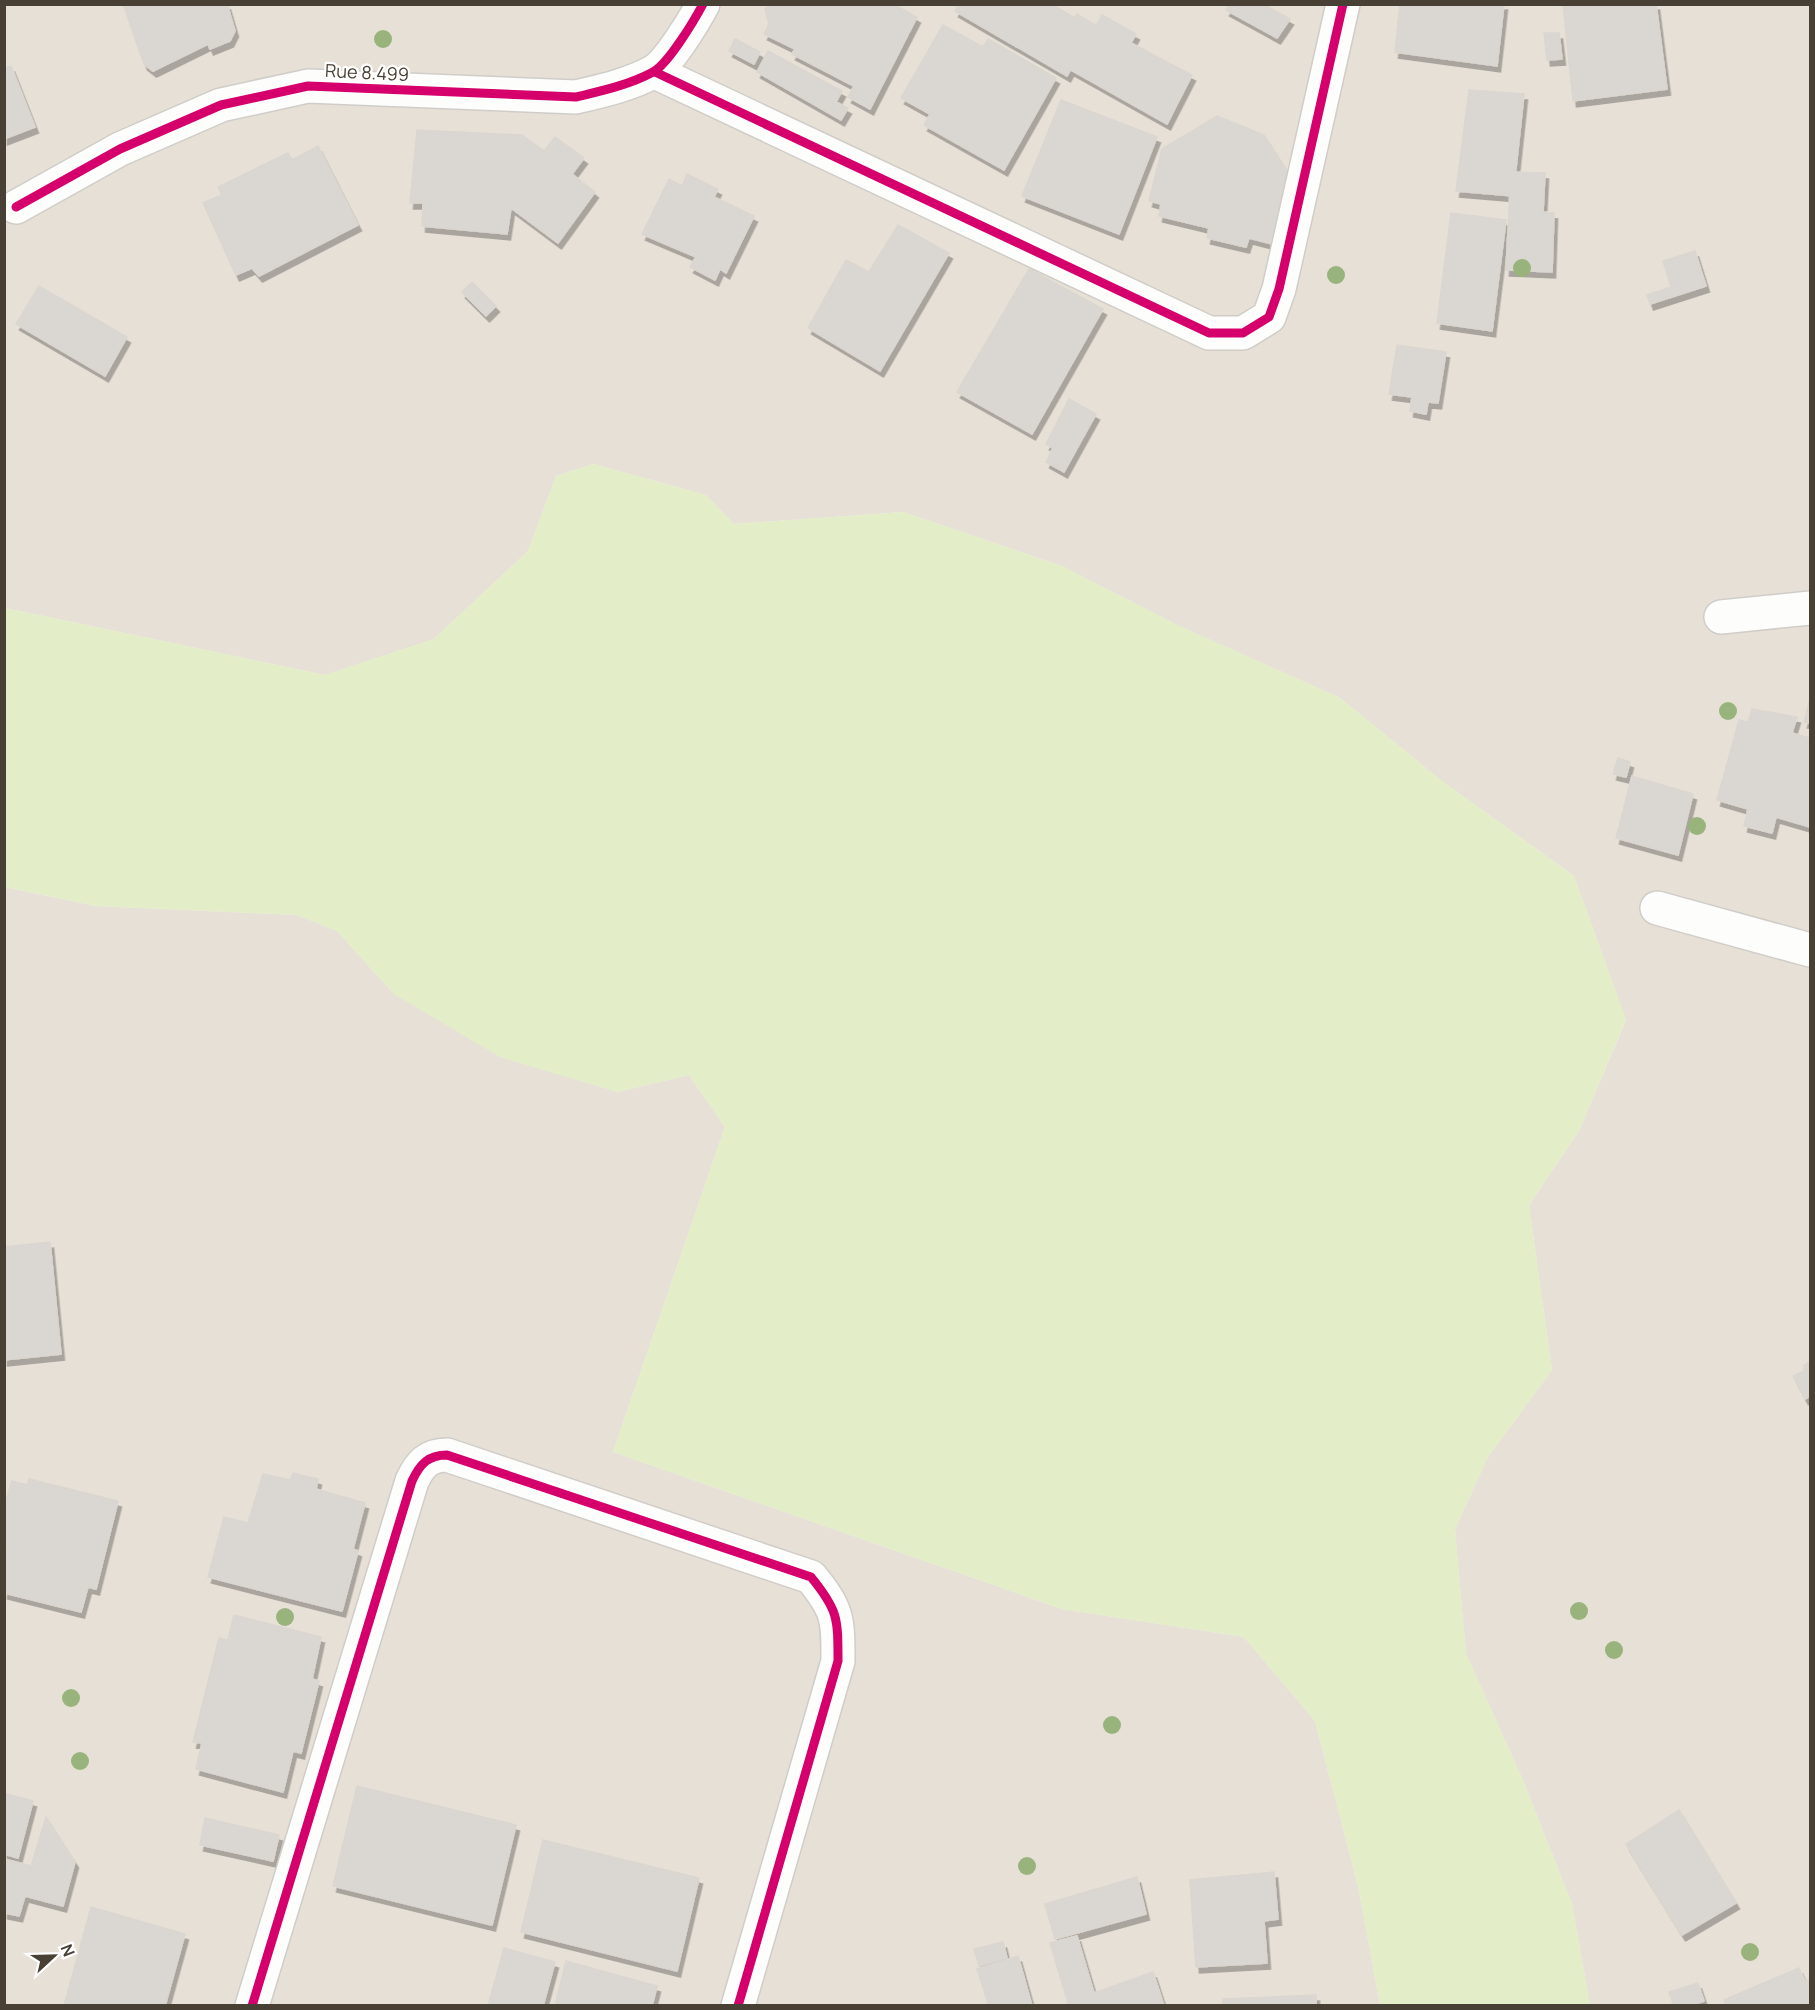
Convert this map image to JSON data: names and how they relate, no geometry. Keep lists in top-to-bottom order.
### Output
{
  "streets": {
    "street": ["Rue 8.499"]
  },
  "north": "right"
}
